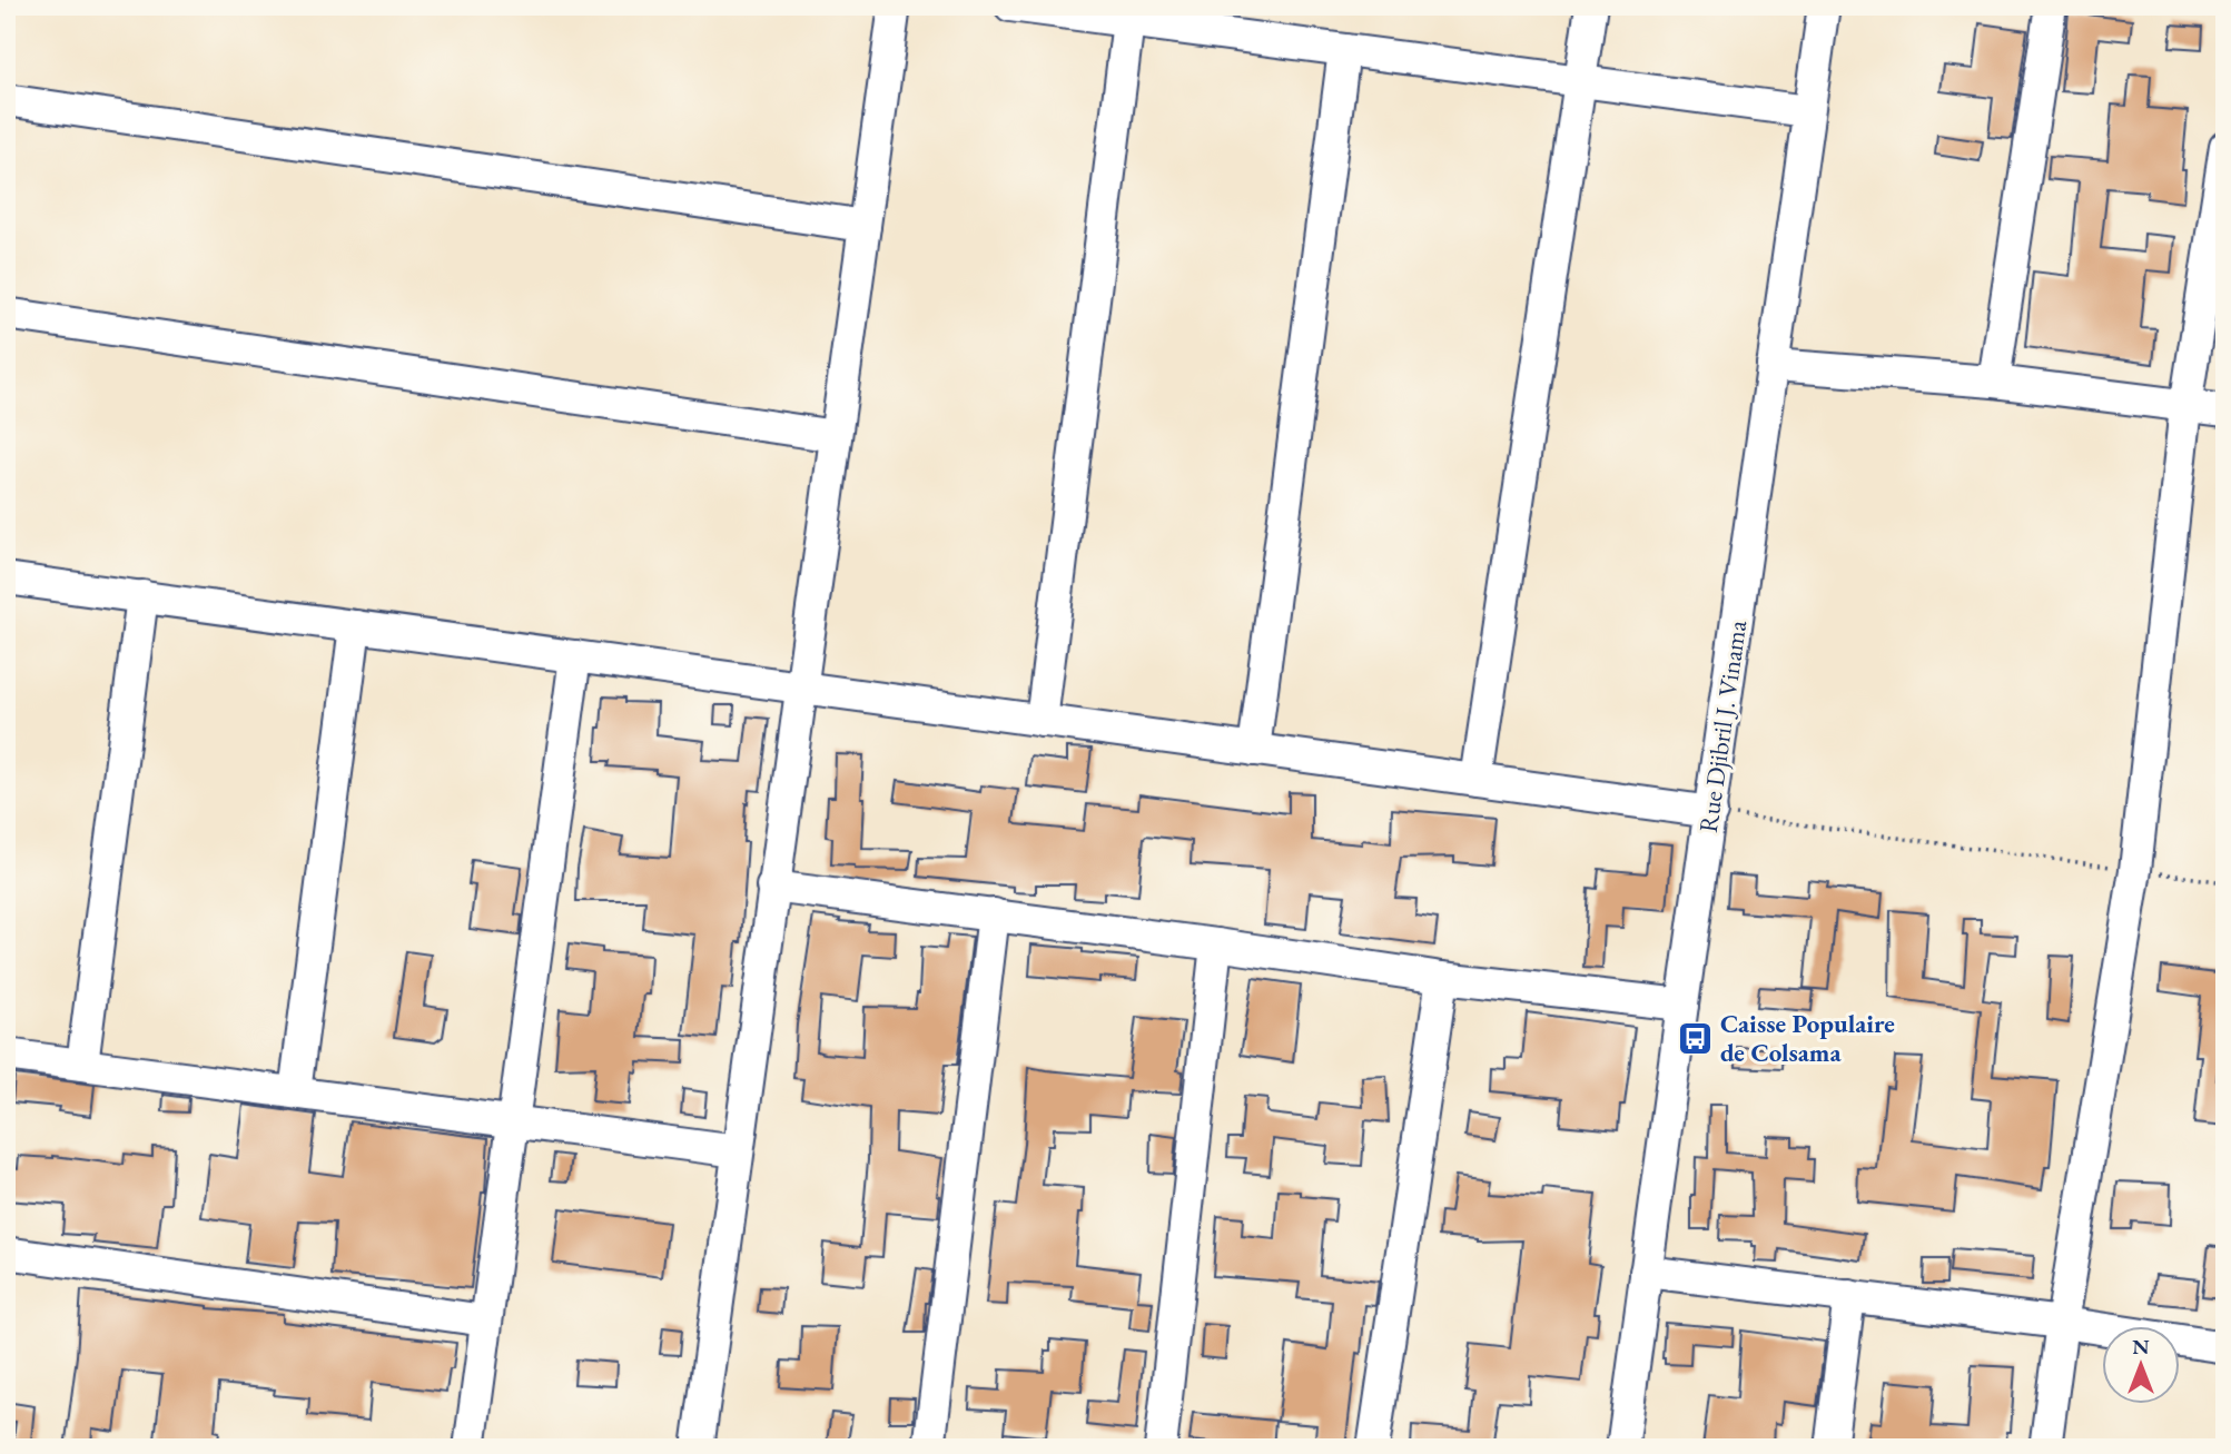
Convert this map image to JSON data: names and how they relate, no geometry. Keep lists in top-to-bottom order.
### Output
{
  "streets": {
    "street": ["Rue Djibril J. Vinama"]
  },
  "places": {
    "bus stop": ["Caisse Populaire de Colsama"]
  },
  "north": "top"
}
